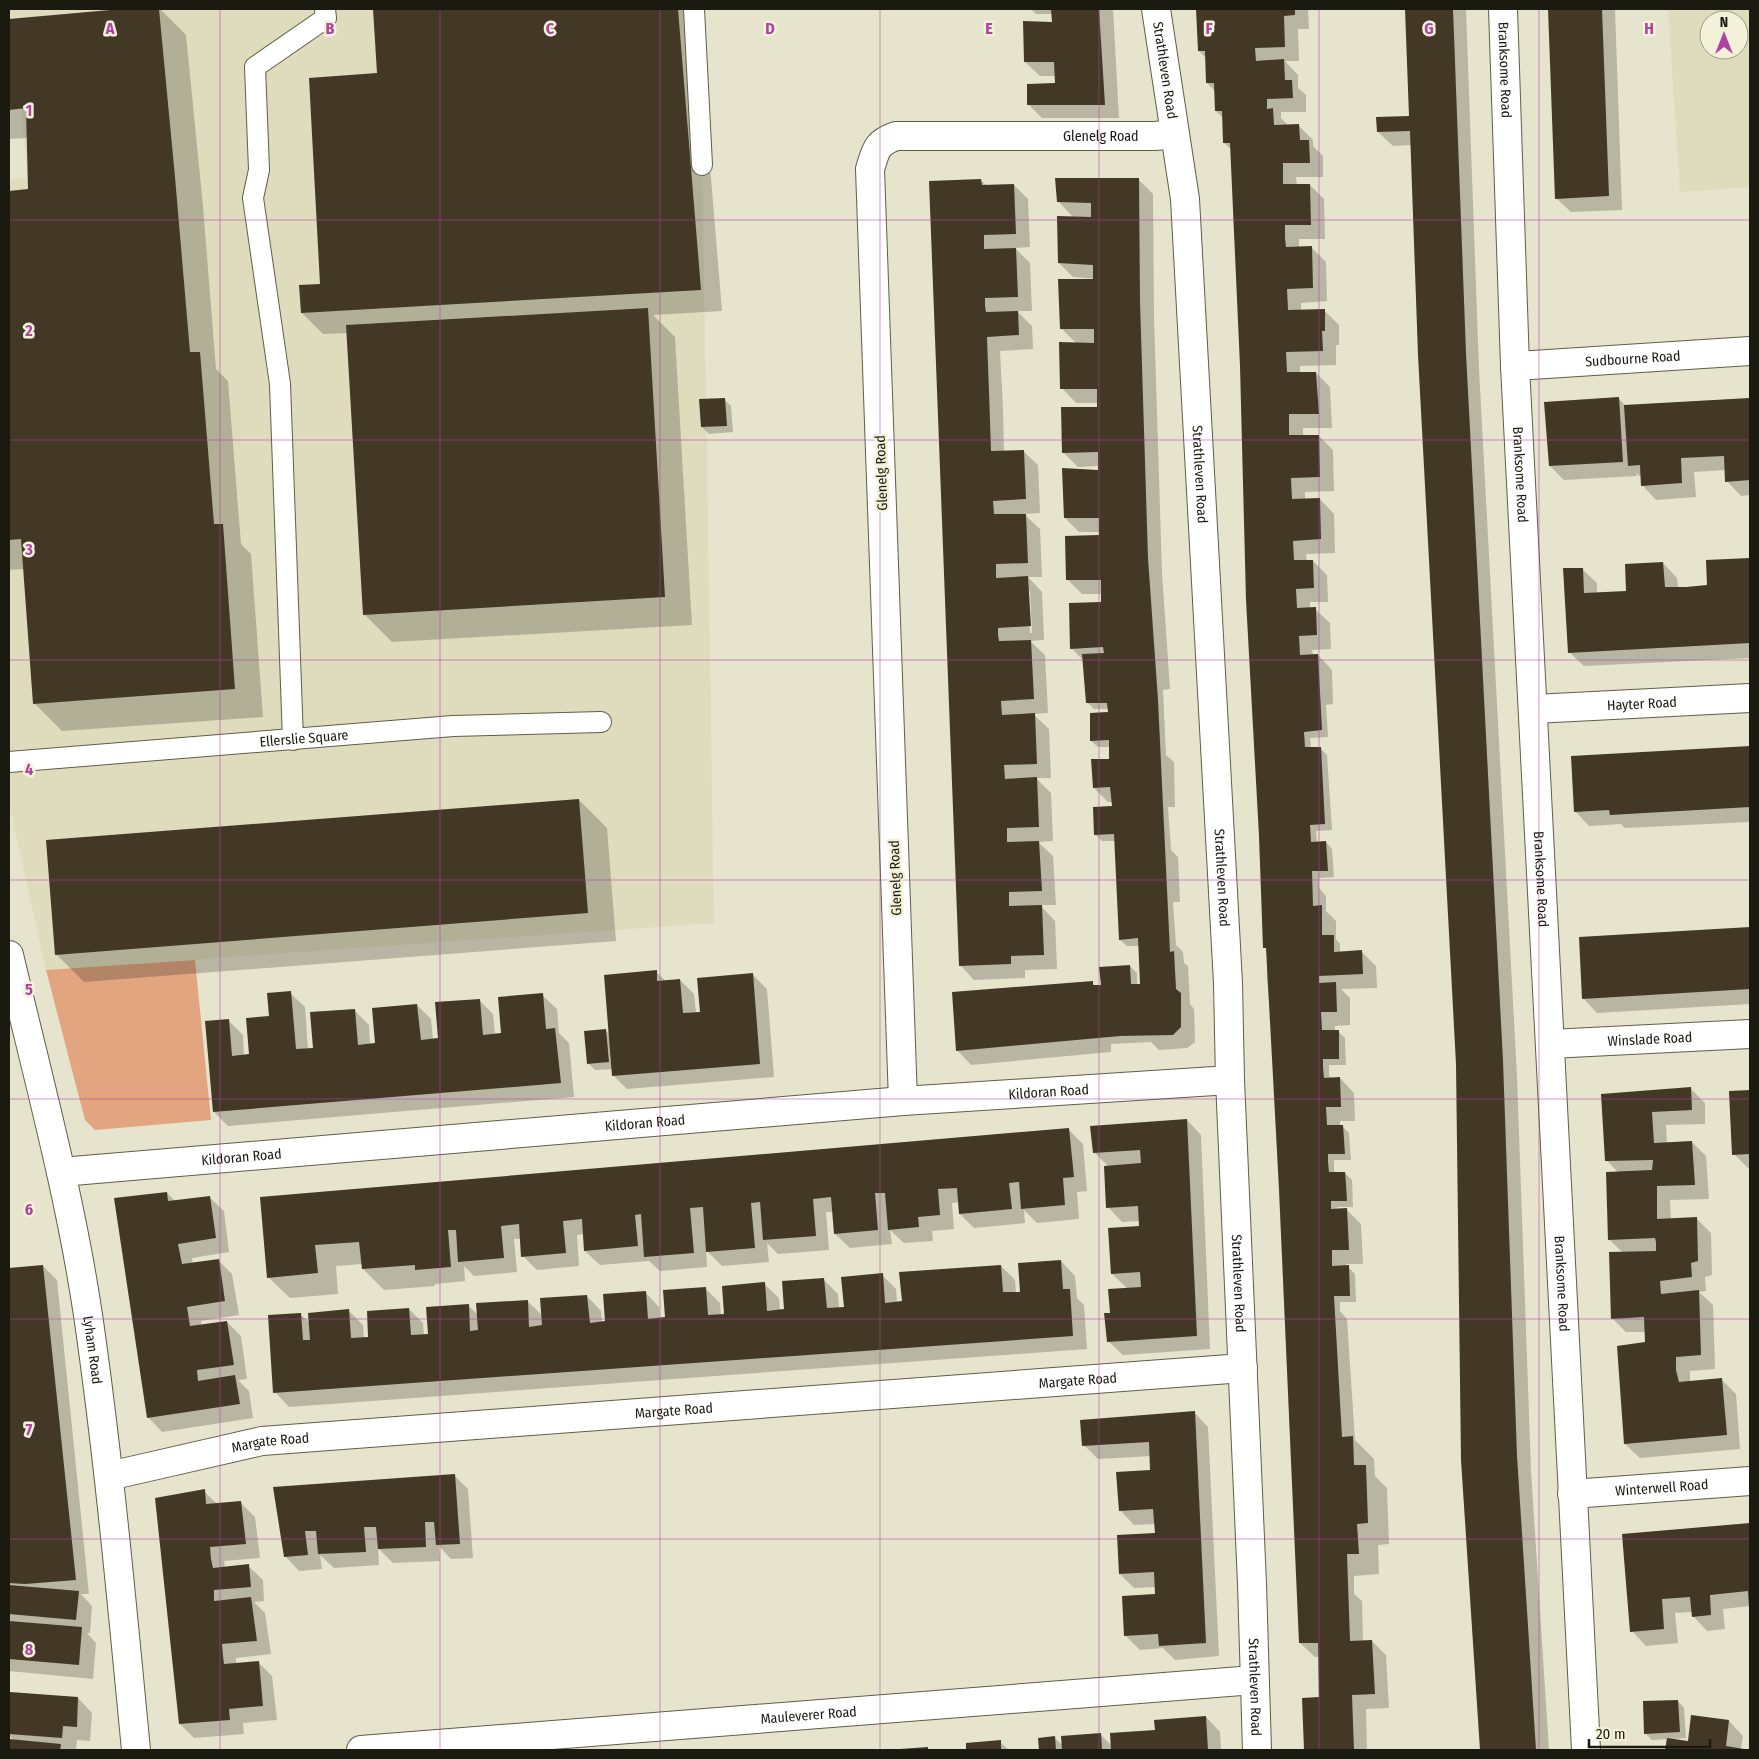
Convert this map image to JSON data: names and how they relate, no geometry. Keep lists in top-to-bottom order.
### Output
{
  "streets": {
    "street": [
      "Branksome Road",
      "Strathleven Road",
      "Glenelg Road",
      "Sudbourne Road",
      "Hayter Road",
      "Winslade Road",
      "Kildoran Road",
      "Lyham Road",
      "Margate Road",
      "Winterwell Road",
      "Mauleverer Road"
    ],
    "lane": ["Ellerslie Square"]
  },
  "crossings": [
    ["Branksome Road", "Sudbourne Road"],
    ["Branksome Road", "Hayter Road"],
    ["Branksome Road", "Winslade Road"],
    ["Branksome Road", "Winterwell Road"],
    ["Strathleven Road", "Glenelg Road"],
    ["Strathleven Road", "Kildoran Road"],
    ["Strathleven Road", "Margate Road"],
    ["Strathleven Road", "Mauleverer Road"],
    ["Glenelg Road", "Kildoran Road"],
    ["Kildoran Road", "Lyham Road"],
    ["Lyham Road", "Margate Road"]
  ],
  "scale_bar": "20 m",
  "north": "top",
  "grid": {
    "columns": [
      "A",
      "B",
      "C",
      "D",
      "E",
      "F",
      "G",
      "H"
    ],
    "rows": [
      "1",
      "2",
      "3",
      "4",
      "5",
      "6",
      "7",
      "8"
    ]
  }
}
